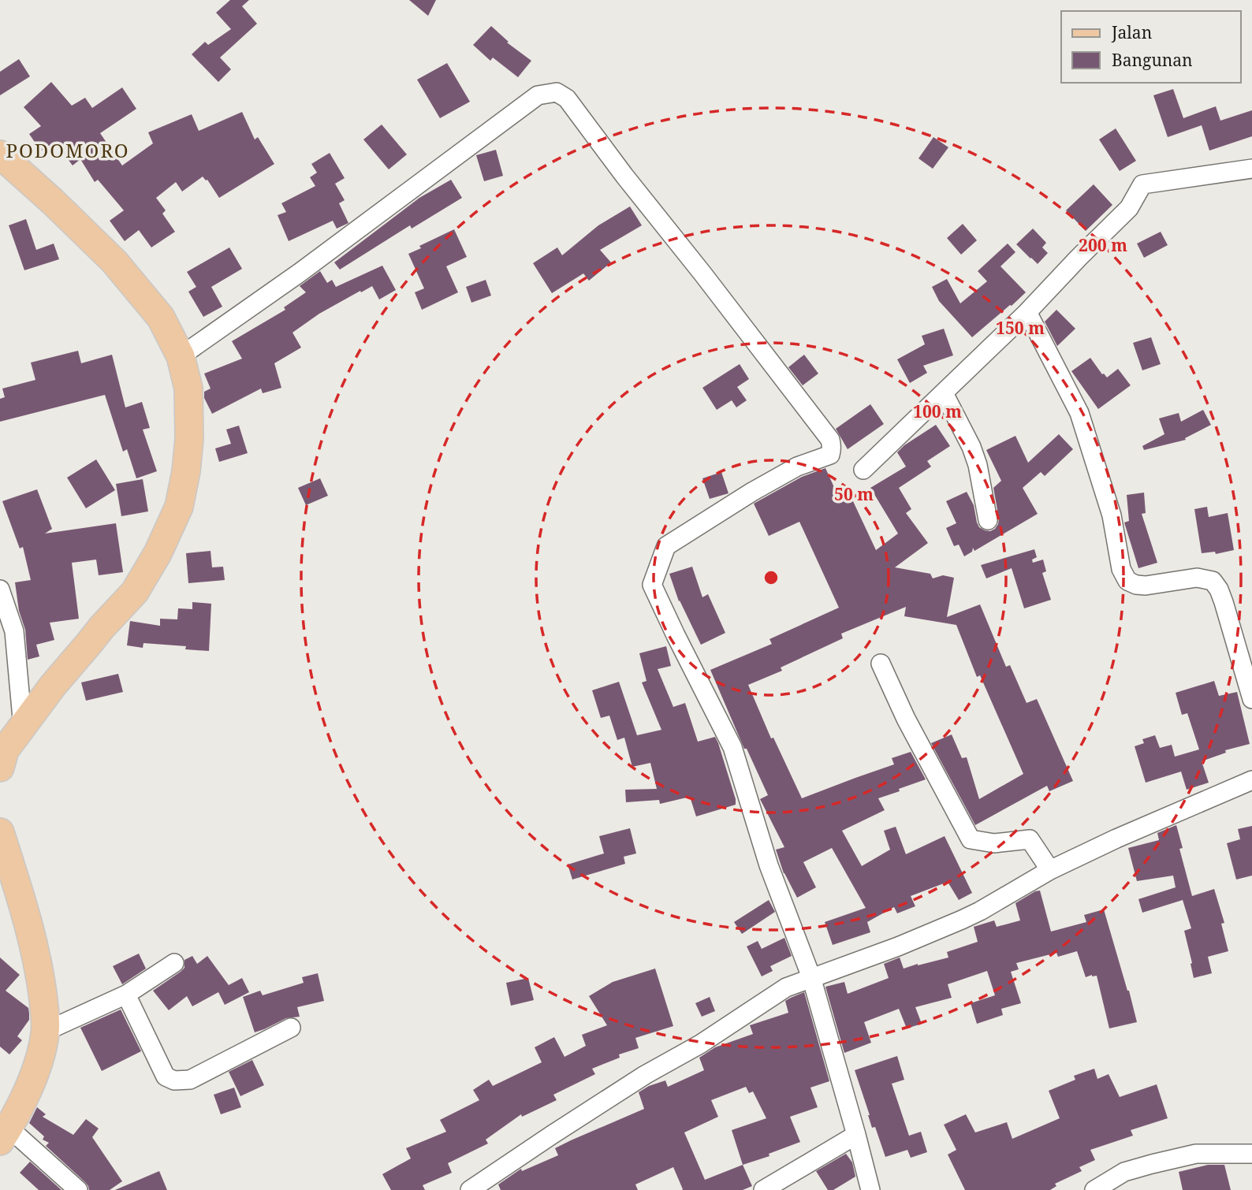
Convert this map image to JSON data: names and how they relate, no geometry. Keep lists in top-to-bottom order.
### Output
{
  "districts": ["PODOMORO"],
  "legend": ["Jalan", "Bangunan"],
  "rings": [
    "200 m",
    "150 m",
    "100 m",
    "50 m"
  ]
}
